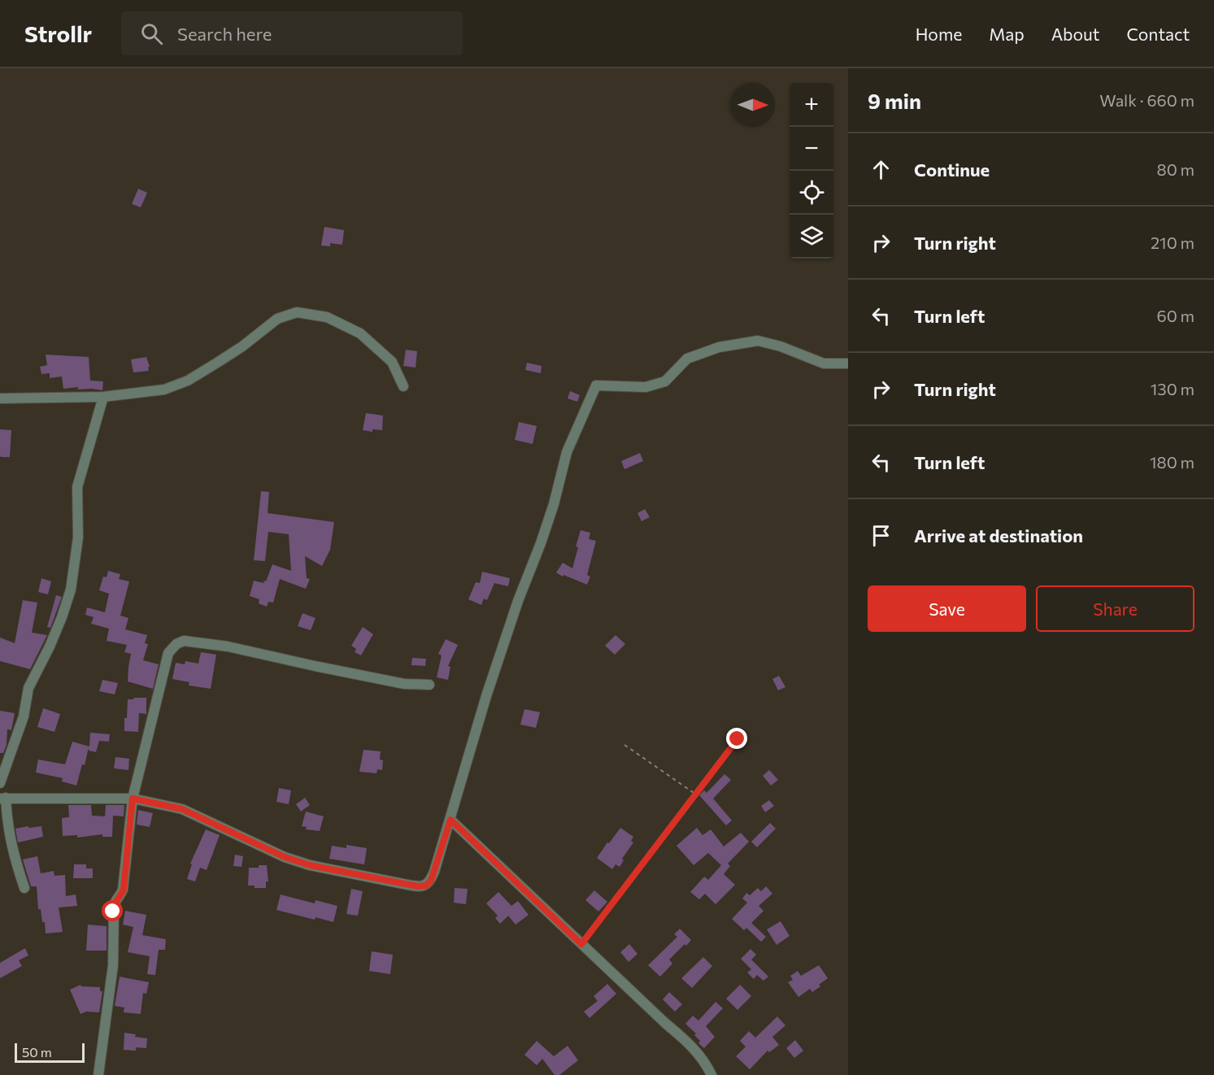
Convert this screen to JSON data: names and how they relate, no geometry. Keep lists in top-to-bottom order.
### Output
{
  "scale_bar": "50 m",
  "north": "right",
  "page": {
    "header": "Strollr",
    "search": "Search here",
    "nav": [
      "Home",
      "Map",
      "About",
      "Contact"
    ],
    "heading": ["9 min", "Walk · 660 m"],
    "map_buttons": ["+", "−"],
    "list": [
      ["Continue", "80 m"],
      ["Turn right", "210 m"],
      ["Turn left", "60 m"],
      ["Turn right", "130 m"],
      ["Turn left", "180 m"],
      "Arrive at destination"
    ],
    "buttons": ["Save", "Share"],
    "scale": "50 m"
  }
}
